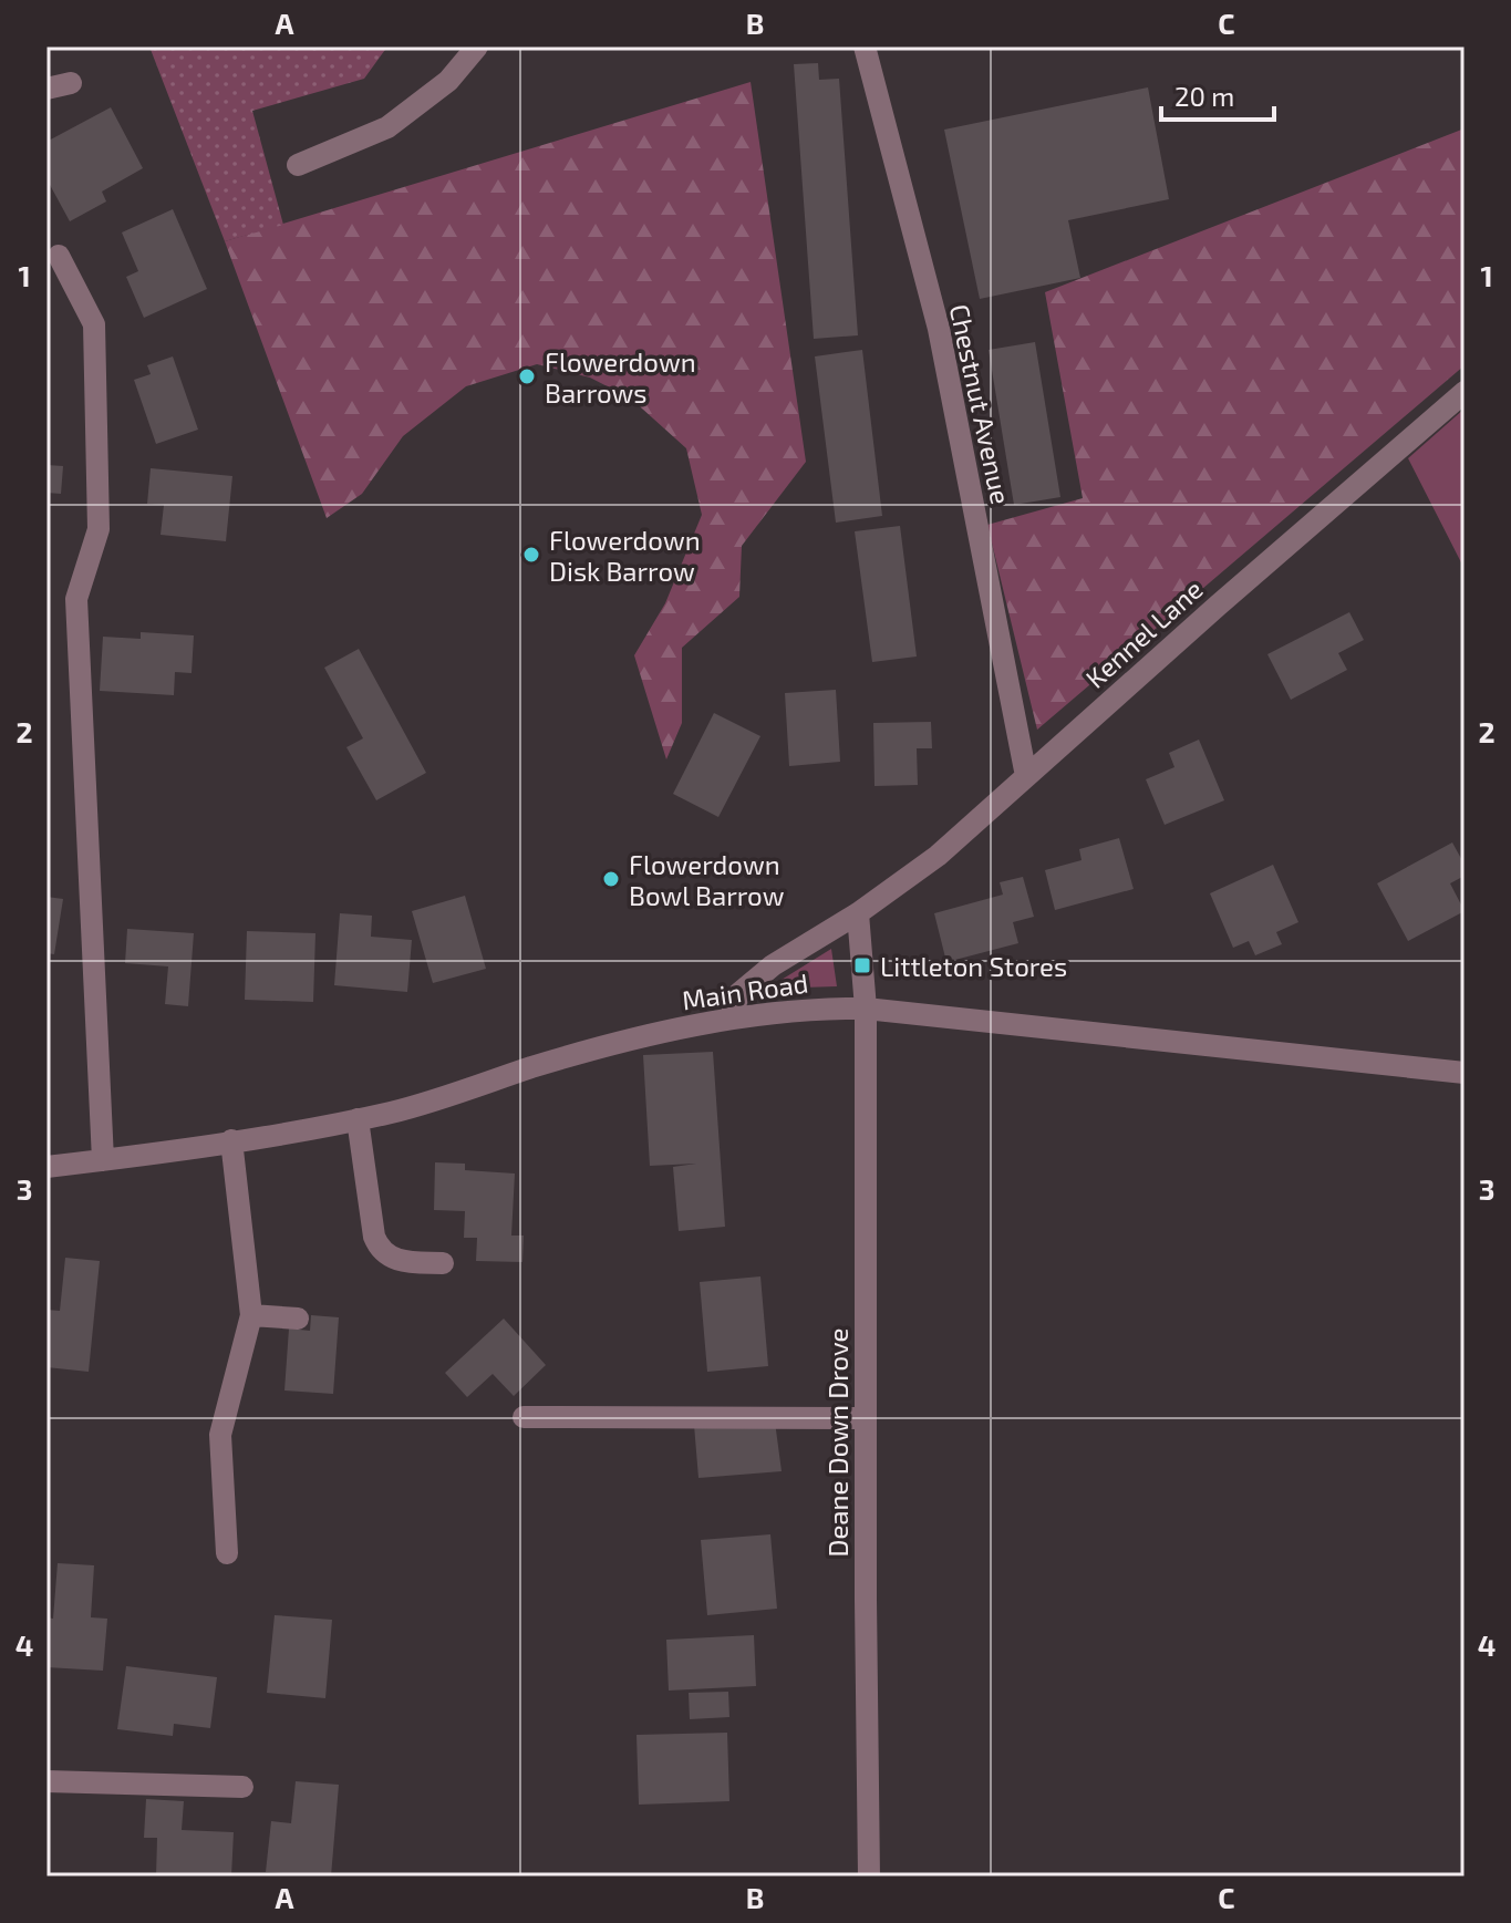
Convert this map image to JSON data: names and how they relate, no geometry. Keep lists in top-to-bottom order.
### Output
{
  "streets": {
    "street": [
      "Chestnut Avenue",
      "Kennel Lane",
      "Main Road",
      "Deane Down Drove"
    ]
  },
  "crossings": [
    ["Chestnut Avenue", "Kennel Lane"],
    ["Kennel Lane", "Main Road"],
    ["Main Road", "Deane Down Drove"]
  ],
  "places": {
    "other": ["Flowerdown Barrows", "Flowerdown Disk Barrow", "Flowerdown Bowl Barrow"],
    "transit": ["Littleton Stores"]
  },
  "scale_bar": "20 m",
  "grid": {
    "columns": ["A", "B", "C"],
    "rows": [
      "1",
      "2",
      "3",
      "4"
    ]
  }
}
